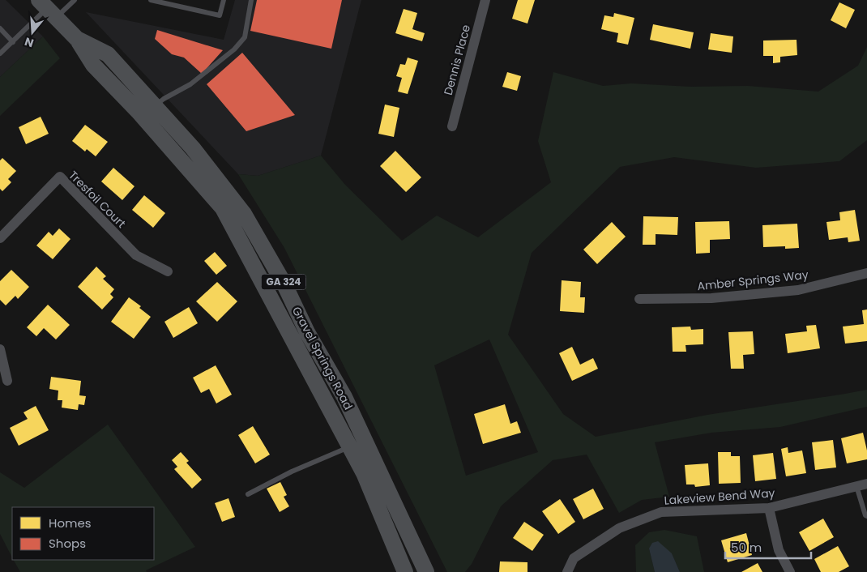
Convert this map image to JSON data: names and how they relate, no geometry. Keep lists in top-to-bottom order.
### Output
{
  "streets": {
    "main road": ["GA 324", "Gravel Springs Road"],
    "street": [
      "Dennis Place",
      "Tresfoil Court",
      "Amber Springs Way",
      "Lakeview Bend Way"
    ]
  },
  "legend": ["Homes", "Shops"],
  "scale_bar": "50 m",
  "north": "bottom"
}
